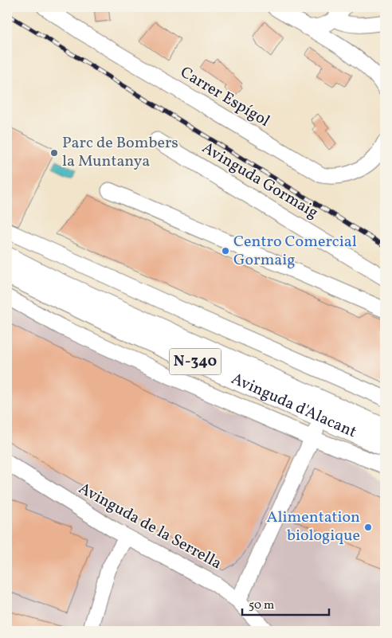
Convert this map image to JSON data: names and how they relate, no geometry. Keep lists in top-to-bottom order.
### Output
{
  "streets": {
    "main road": ["N-340", "Avinguda d'Alacant"],
    "street": ["Carrer Espígol", "Avinguda Gormaig", "Avinguda de la Serrella"]
  },
  "places": ["Parc de Bombers la Muntanya", "Centro Comercial Gormaig", "Alimentation biologique"],
  "scale_bar": "50 m"
}
